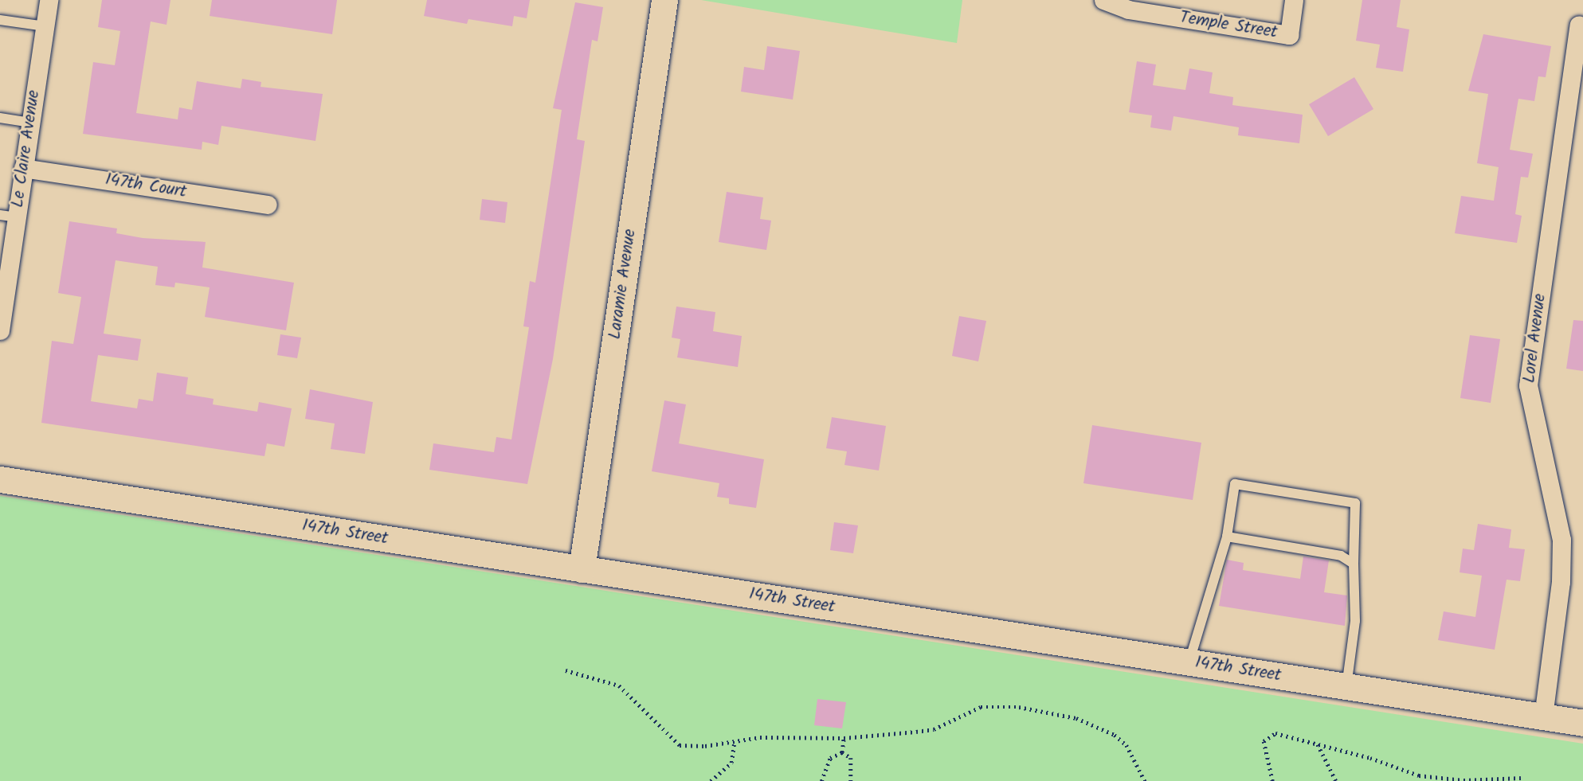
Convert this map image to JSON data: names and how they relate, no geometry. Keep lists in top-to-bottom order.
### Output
{
  "streets": {
    "main road": ["Laramie Avenue", "147th Street"],
    "street": [
      "Temple Street",
      "Le Claire Avenue",
      "147th Court",
      "Lorel Avenue"
    ]
  },
  "crossings": [
    ["Le Claire Avenue", "147th Court"],
    ["Laramie Avenue", "147th Street"],
    ["Lorel Avenue", "147th Street"]
  ]
}
